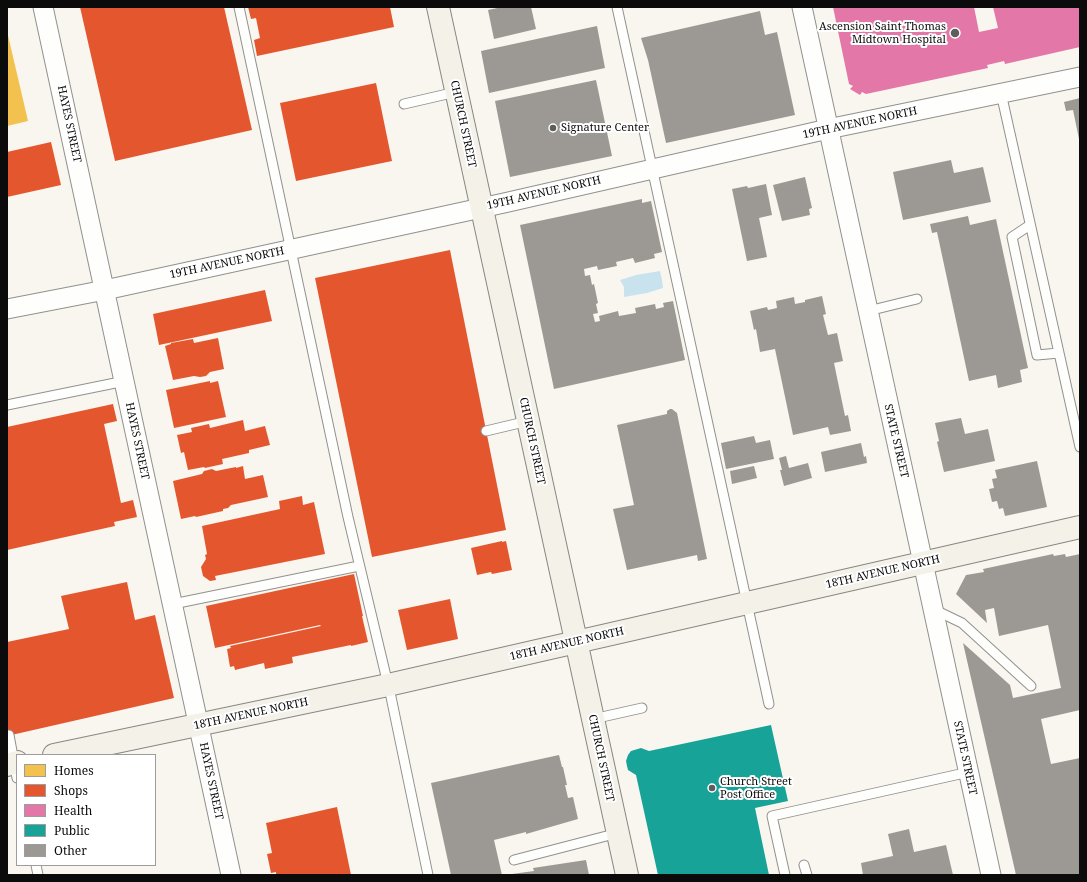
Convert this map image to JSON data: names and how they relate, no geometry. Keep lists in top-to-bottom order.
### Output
{
  "streets": {
    "main road": ["CHURCH STREET", "18TH AVENUE NORTH"],
    "street": ["19TH AVENUE NORTH", "HAYES STREET", "STATE STREET"]
  },
  "crossings": [
    ["19TH AVENUE NORTH", "HAYES STREET"],
    ["19TH AVENUE NORTH", "CHURCH STREET"],
    ["19TH AVENUE NORTH", "STATE STREET"],
    ["HAYES STREET", "18TH AVENUE NORTH"],
    ["CHURCH STREET", "18TH AVENUE NORTH"],
    ["STATE STREET", "18TH AVENUE NORTH"]
  ],
  "places": ["Ascension Saint Thomas Midtown Hospital", "Signature Center", "Church Street Post Office"],
  "legend": [
    "Homes",
    "Shops",
    "Health",
    "Public",
    "Other"
  ]
}
